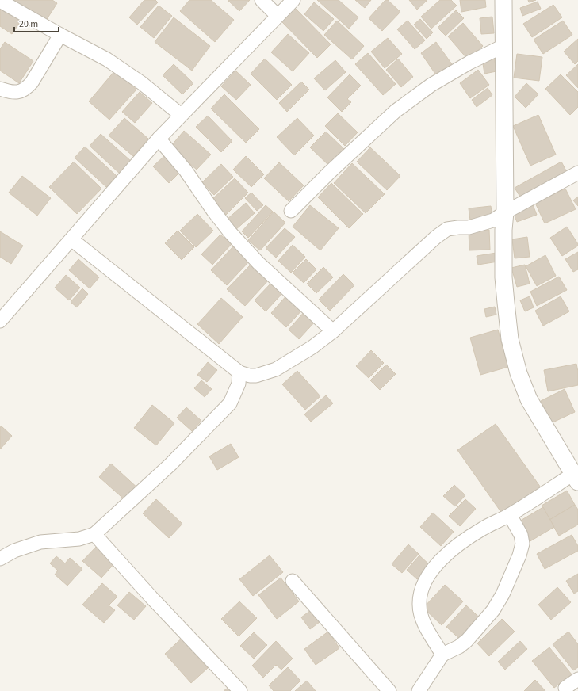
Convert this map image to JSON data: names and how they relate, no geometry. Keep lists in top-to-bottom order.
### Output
{
  "scale_bar": "20 m"
}
